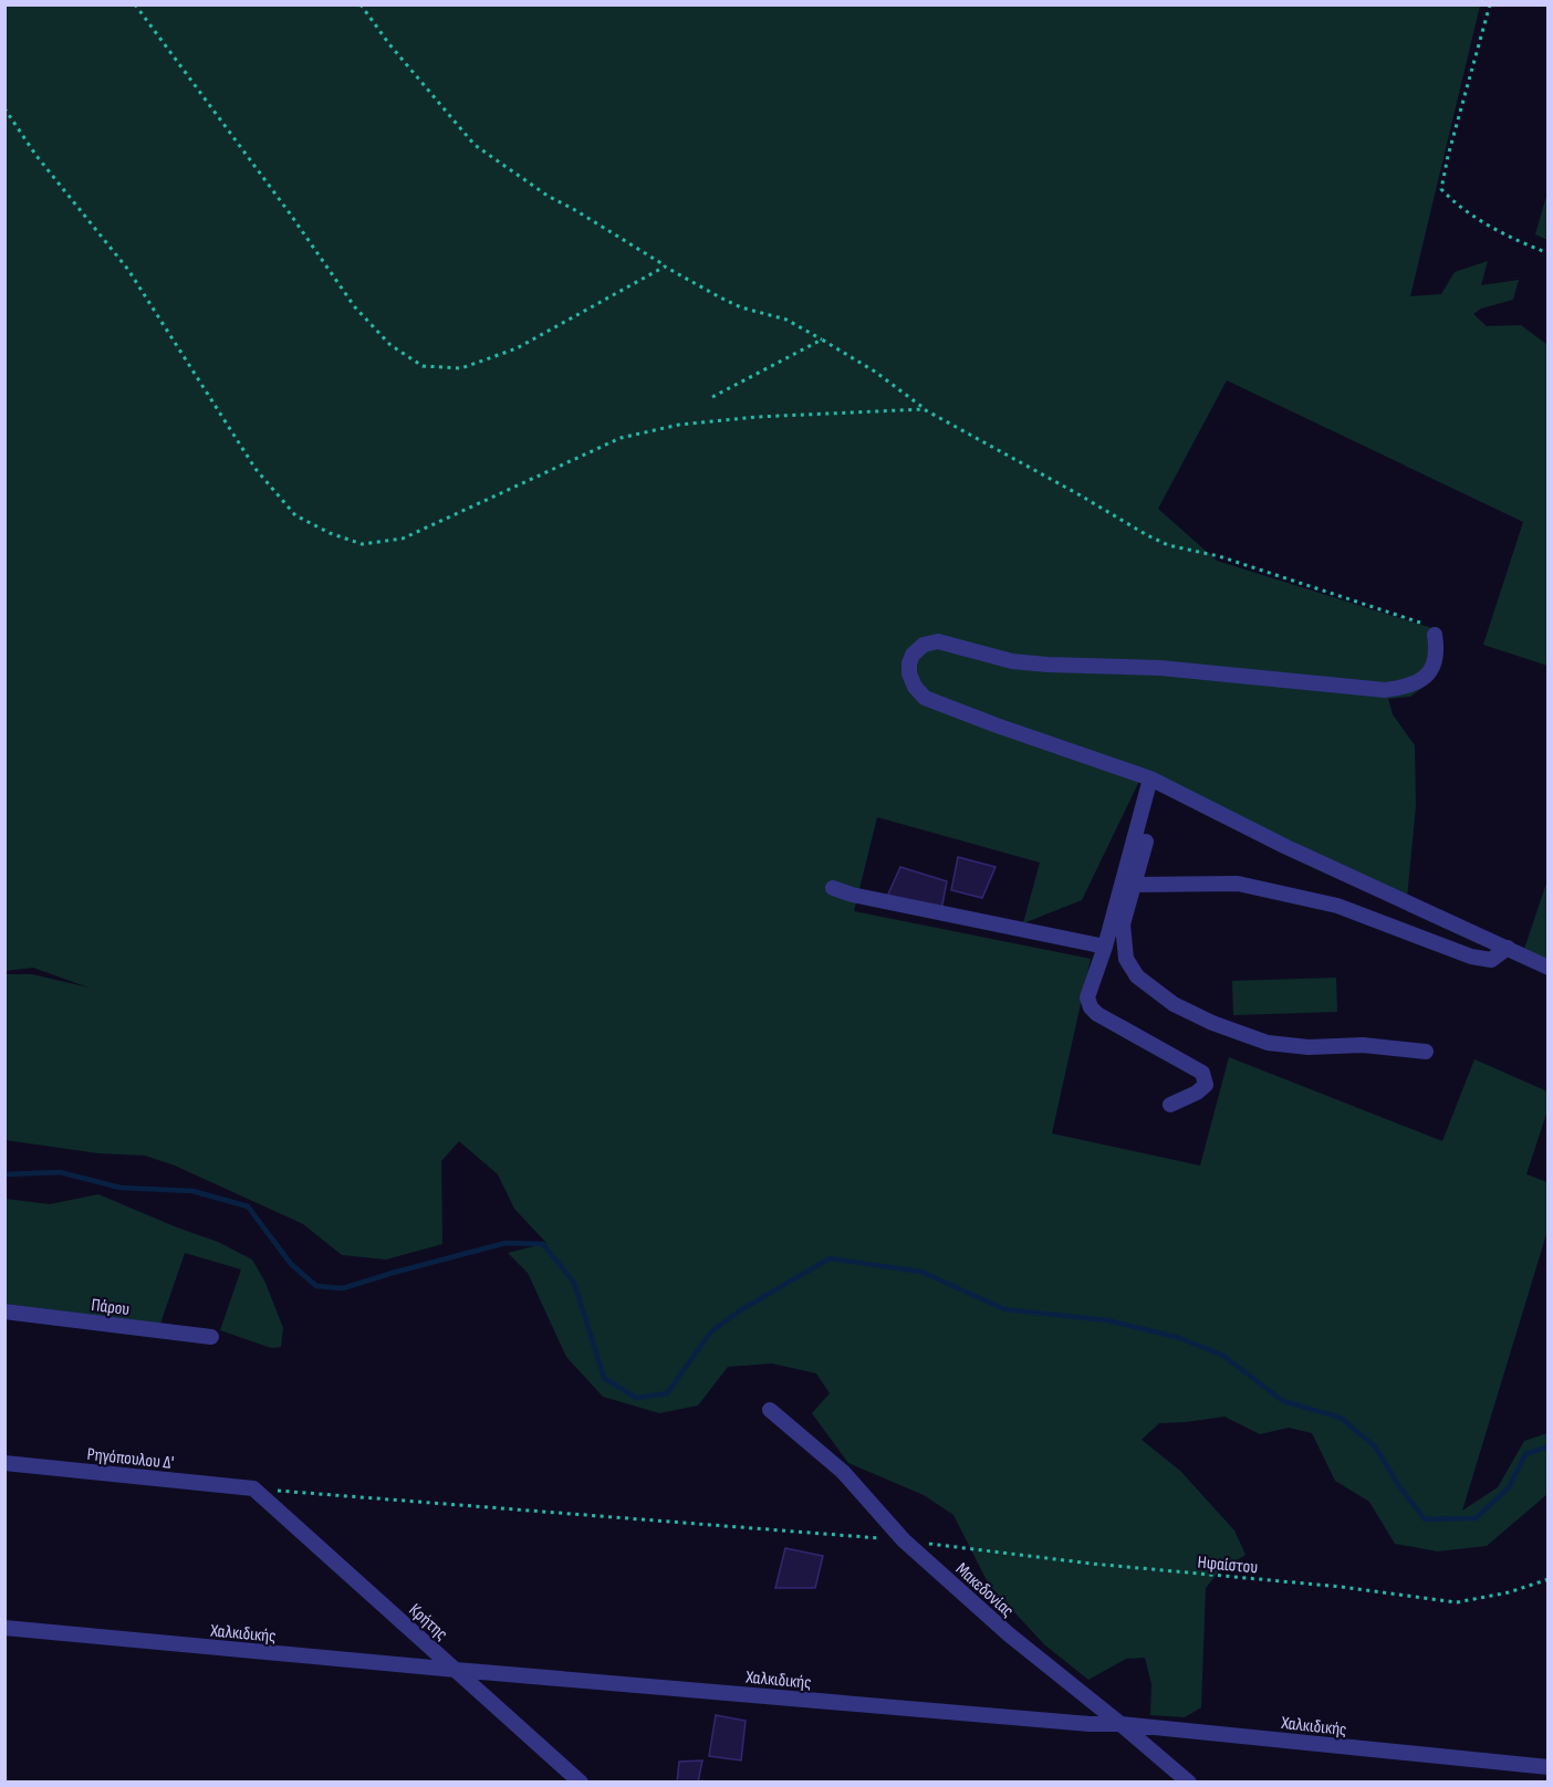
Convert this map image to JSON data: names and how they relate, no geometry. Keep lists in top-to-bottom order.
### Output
{
  "streets": {
    "street": [
      "Πάρου",
      "Ρηγόπουλου Δ'",
      "Μακεδονίας",
      "Κρήτης",
      "Χαλκιδικής"
    ],
    "path": ["Ηφαίστου"]
  },
  "crossings": [
    ["Ρηγόπουλου Δ'", "Ηφαίστου"],
    ["Ρηγόπουλου Δ'", "Κρήτης"],
    ["Ηφαίστου", "Μακεδονίας"],
    ["Ηφαίστου", "Κρήτης"],
    ["Μακεδονίας", "Χαλκιδικής"],
    ["Κρήτης", "Χαλκιδικής"]
  ]
}
